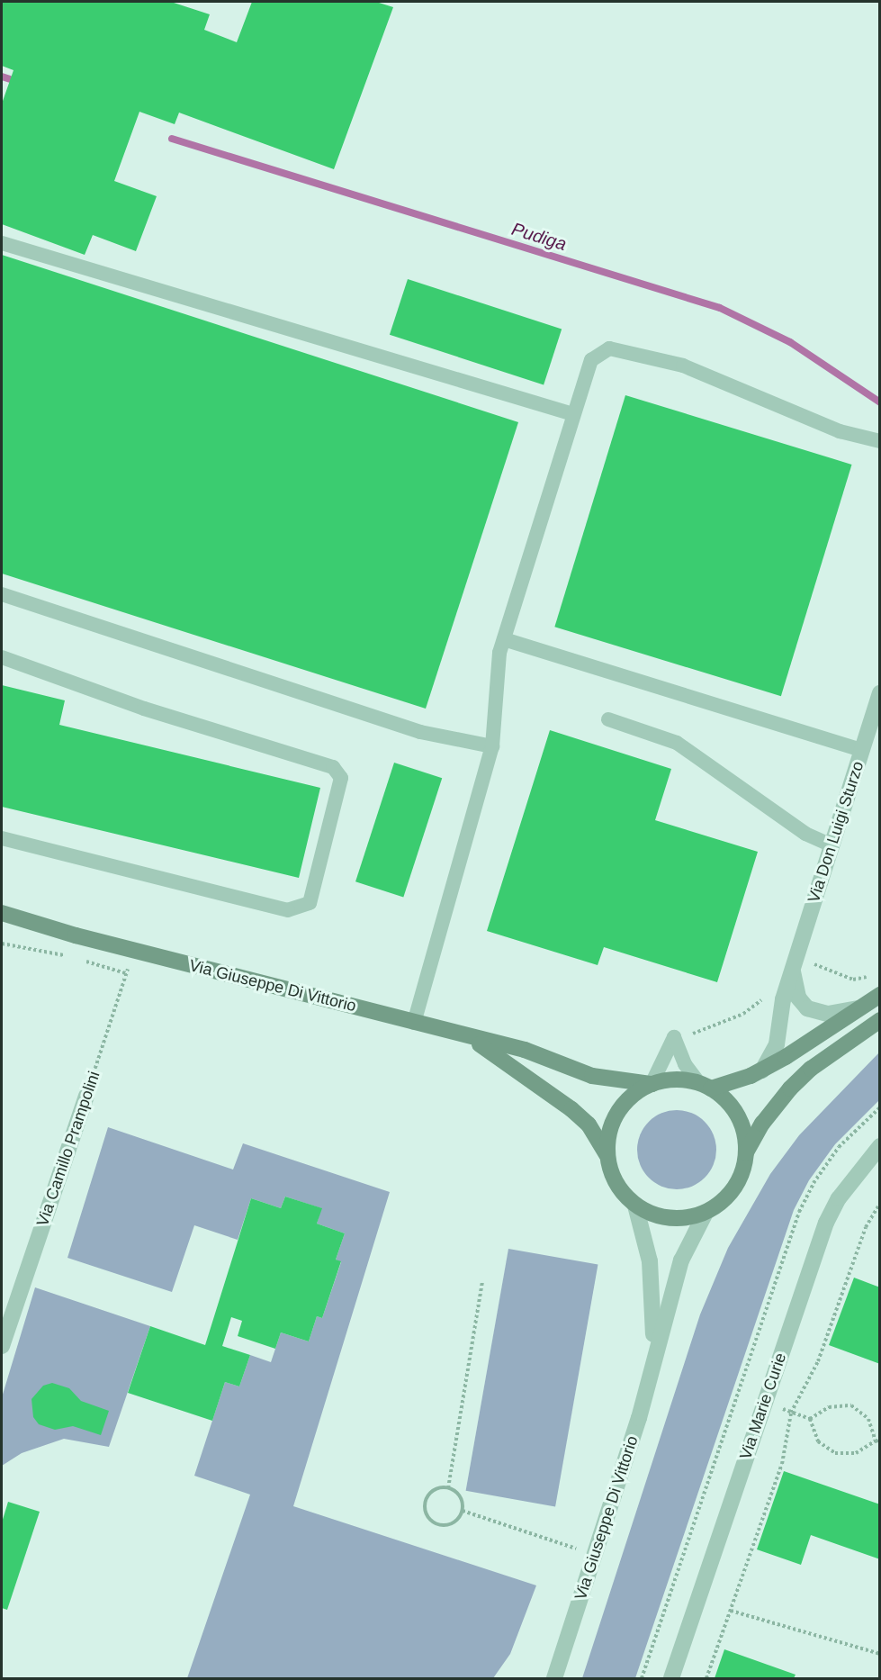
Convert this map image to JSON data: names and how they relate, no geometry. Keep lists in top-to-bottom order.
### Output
{
  "streets": {
    "street": [
      "Via Don Luigi Sturzo",
      "Via Giuseppe Di Vittorio",
      "Via Camillo Prampolini",
      "Via Marie Curie"
    ]
  },
  "crossings": [
    ["Via Giuseppe Di Vittorio", "Via Camillo Prampolini"]
  ],
  "water": ["Pudiga"]
}
